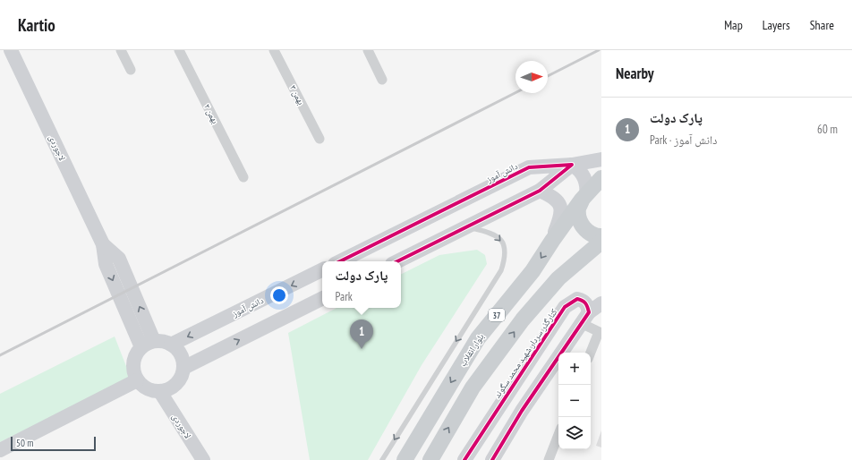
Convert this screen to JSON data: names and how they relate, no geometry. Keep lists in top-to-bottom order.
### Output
{
  "streets": {
    "main road": ["37", "بلوار انقلاب"],
    "street": [
      "بهمن ۳",
      "بهمن ۲",
      "لاجوردی",
      "دانش آموز",
      "کنارگذر سردار شهید محمد سگوند"
    ]
  },
  "crossings": [
    ["لاجوردی", "دانش آموز"]
  ],
  "scale_bar": "50 m",
  "north": "right",
  "page": {
    "header": "Kartio",
    "nav": ["Map", "Layers", "Share"],
    "heading": "Nearby",
    "list": [
      {
        "mark": "1",
        "name": "پارک دولت",
        "note": "Park · دانش آموز",
        "value": "60 m"
      }
    ],
    "popup": ["پارک دولت", "Park"],
    "pins": "1",
    "map_buttons": ["+", "−"],
    "scale": "50 m"
  }
}
